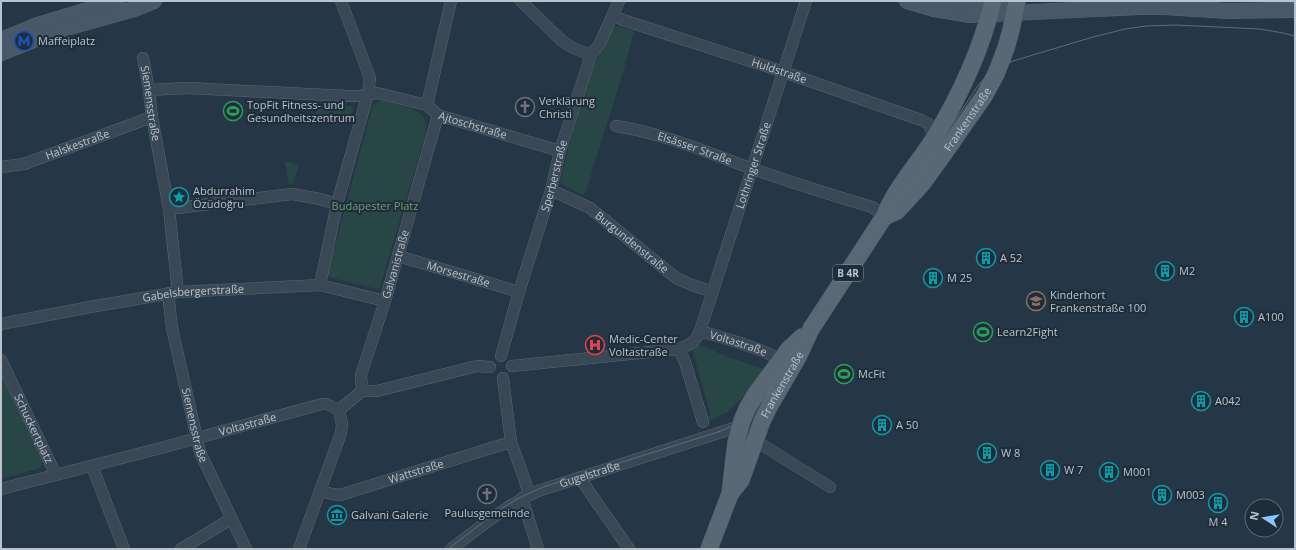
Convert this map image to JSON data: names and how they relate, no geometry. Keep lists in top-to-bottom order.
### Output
{
  "streets": {
    "main road": ["Frankenstraße", "B 4R"],
    "street": [
      "Huldstraße",
      "Siemensstraße",
      "Ajtoschstraße",
      "Halskestraße",
      "Elsässer Straße",
      "Lothringer Straße",
      "Sperberstraße",
      "Burgundenstraße",
      "Galvanistraße",
      "Morsestraße",
      "Gabelsbergerstraße",
      "Voltastraße",
      "Schuckertplatz",
      "Wattstraße",
      "Gugelstraße"
    ]
  },
  "crossings": [
    ["Huldstraße", "Frankenstraße"],
    ["Huldstraße", "Lothringer Straße"],
    ["Huldstraße", "Sperberstraße"],
    ["Siemensstraße", "Ajtoschstraße"],
    ["Siemensstraße", "Halskestraße"],
    ["Siemensstraße", "Gabelsbergerstraße"],
    ["Siemensstraße", "Voltastraße"],
    ["Frankenstraße", "Elsässer Straße"],
    ["Frankenstraße", "Voltastraße"],
    ["Frankenstraße", "Gugelstraße"],
    ["Ajtoschstraße", "Sperberstraße"],
    ["Ajtoschstraße", "Galvanistraße"],
    ["Elsässer Straße", "Lothringer Straße"],
    ["Lothringer Straße", "Burgundenstraße"],
    ["Lothringer Straße", "Voltastraße"],
    ["Sperberstraße", "Burgundenstraße"],
    ["Sperberstraße", "Morsestraße"],
    ["Sperberstraße", "Voltastraße"],
    ["Galvanistraße", "Morsestraße"],
    ["Galvanistraße", "Gabelsbergerstraße"],
    ["Voltastraße", "Schuckertplatz"]
  ],
  "parks": ["Budapester Platz"],
  "places": {
    "metro station": ["Maffeiplatz"],
    "church": ["Verklärung Christi", "Paulusgemeinde"],
    "sports": ["TopFit Fitness- und Gesundheitszentrum", "Learn2Fight", "McFit"],
    "place": ["Abdurrahim Özüdoğru"],
    "building": [
      "A 52",
      "M2",
      "M 25",
      "A100",
      "A042",
      "A 50",
      "W 8",
      "W 7",
      "M001",
      "M003",
      "M 4"
    ],
    "school or university": ["Kinderhort Frankenstraße 100"],
    "hospital": ["Medic-Center Voltastraße"],
    "museum": ["Galvani Galerie"]
  },
  "north": "left"
}
